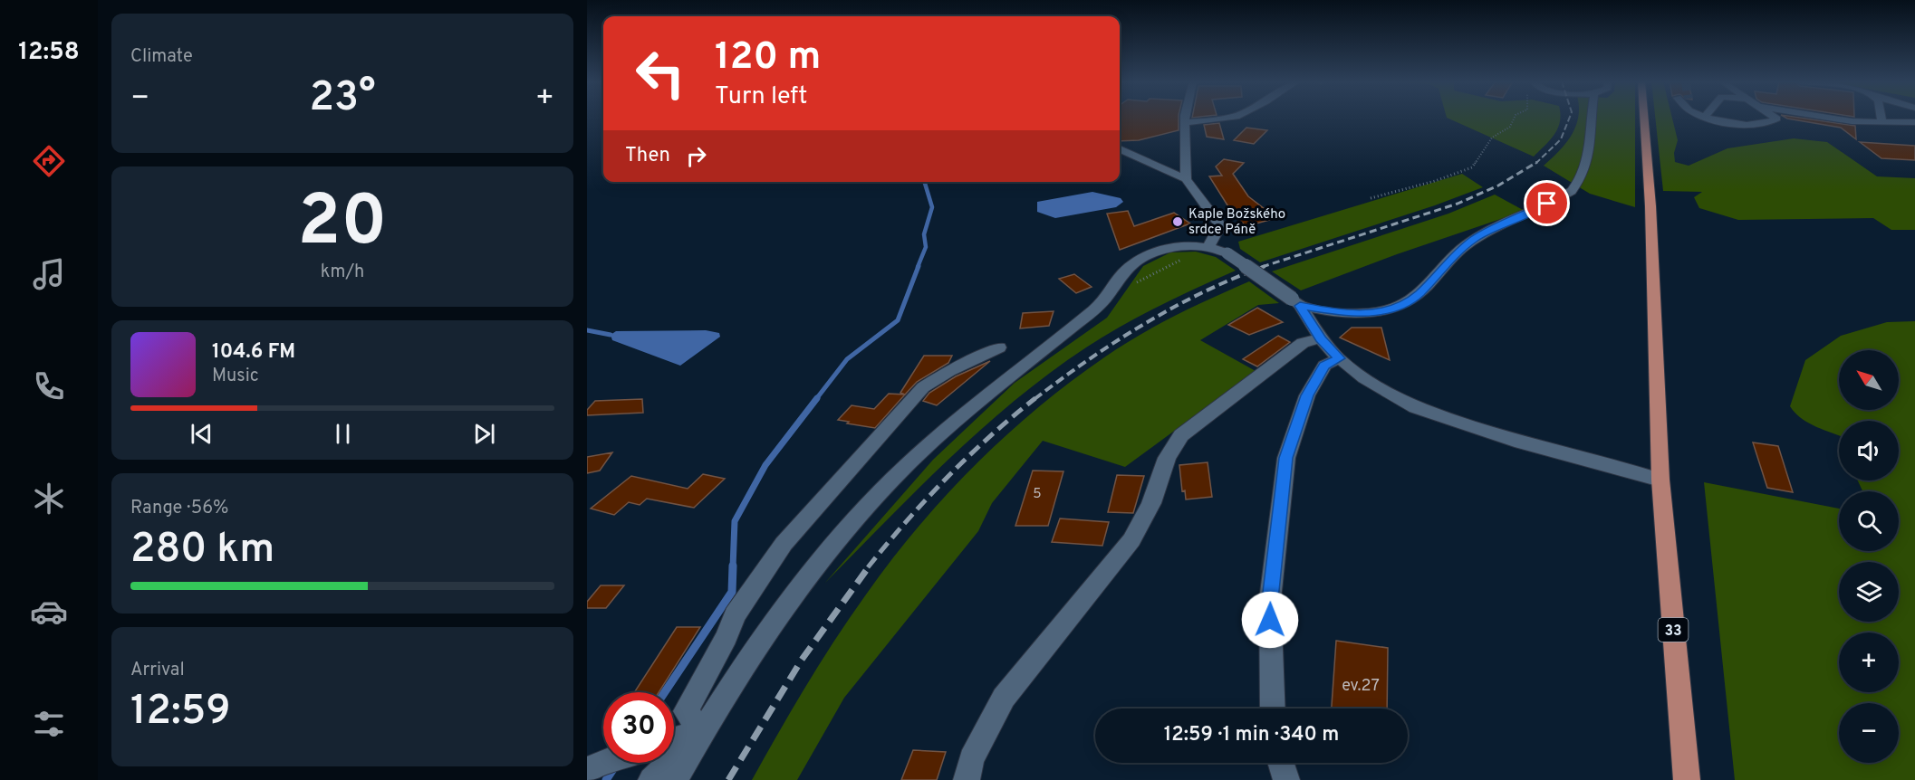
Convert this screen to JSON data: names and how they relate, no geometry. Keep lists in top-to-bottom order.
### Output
{
  "streets": {
    "main road": ["33"]
  },
  "places": ["Kaple Božského srdce Páně"],
  "house_numbers": ["5", "ev.27"],
  "north": "top left",
  "page": {
    "tabs": "12:58",
    "tile": [
      "Climate",
      ["20", "km/h"],
      ["Range · 56%", "280 km"],
      ["Arrival", "12:59"]
    ],
    "turn": ["120 m", "Turn left"],
    "heat": ["−", "23°", "+"],
    "then": "Then",
    "song": ["104.6 FM", "Music"],
    "map_buttons": ["+", "−"],
    "limit": "30",
    "trip": "12:59 · 1 min · 340 m"
  }
}
